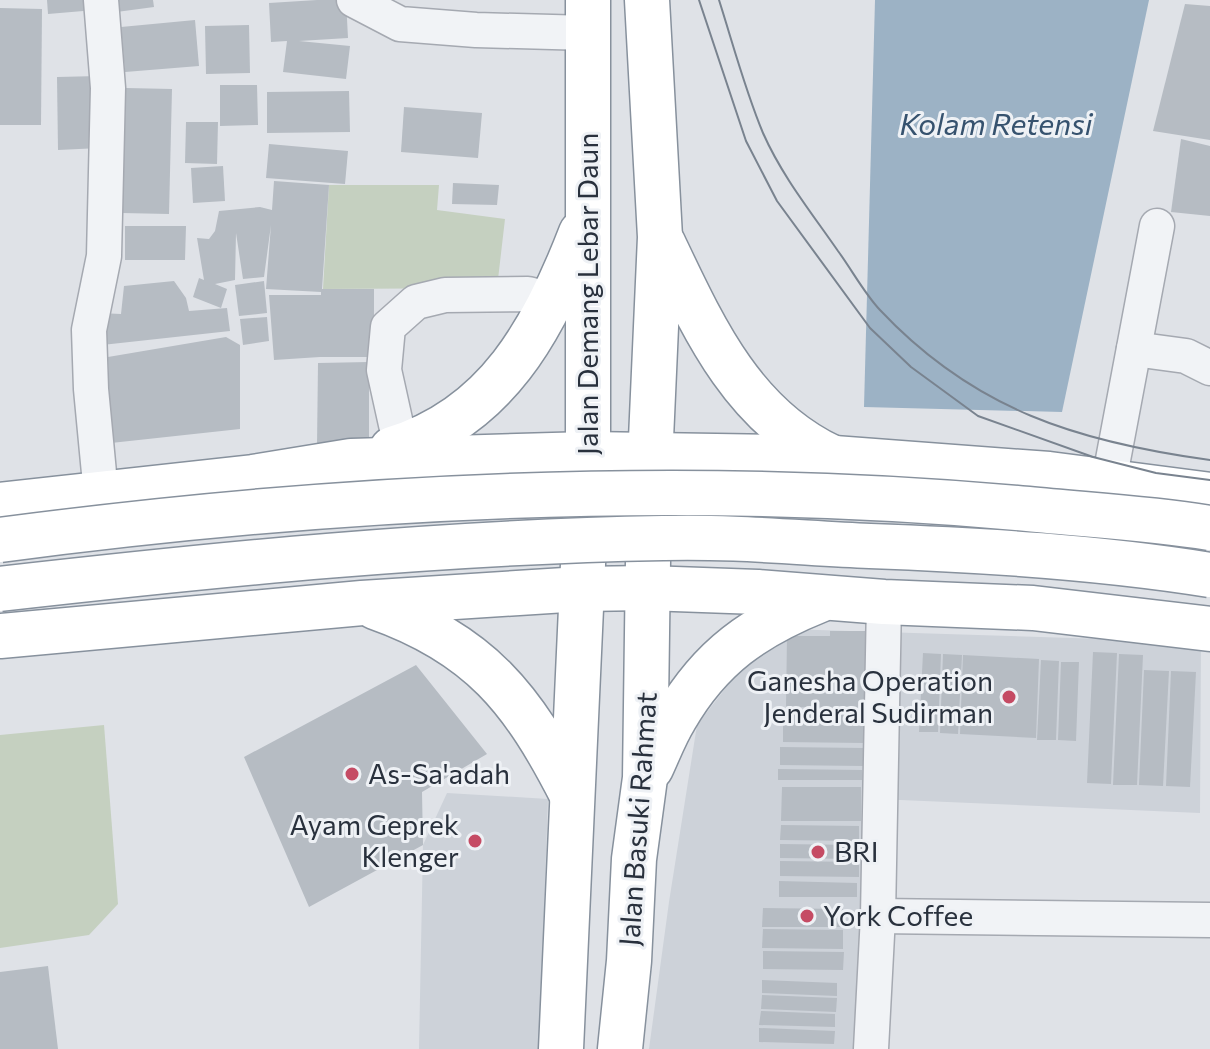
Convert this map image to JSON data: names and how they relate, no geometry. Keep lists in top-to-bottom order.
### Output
{
  "streets": {
    "highway": ["Jalan Demang Lebar Daun", "Jalan Basuki Rahmat"]
  },
  "water": ["Kolam Retensi"],
  "places": [
    "Ganesha Operation Jenderal Sudirman",
    "As-Sa'adah",
    "Ayam Geprek Klenger",
    "BRI",
    "York Coffee"
  ]
}
